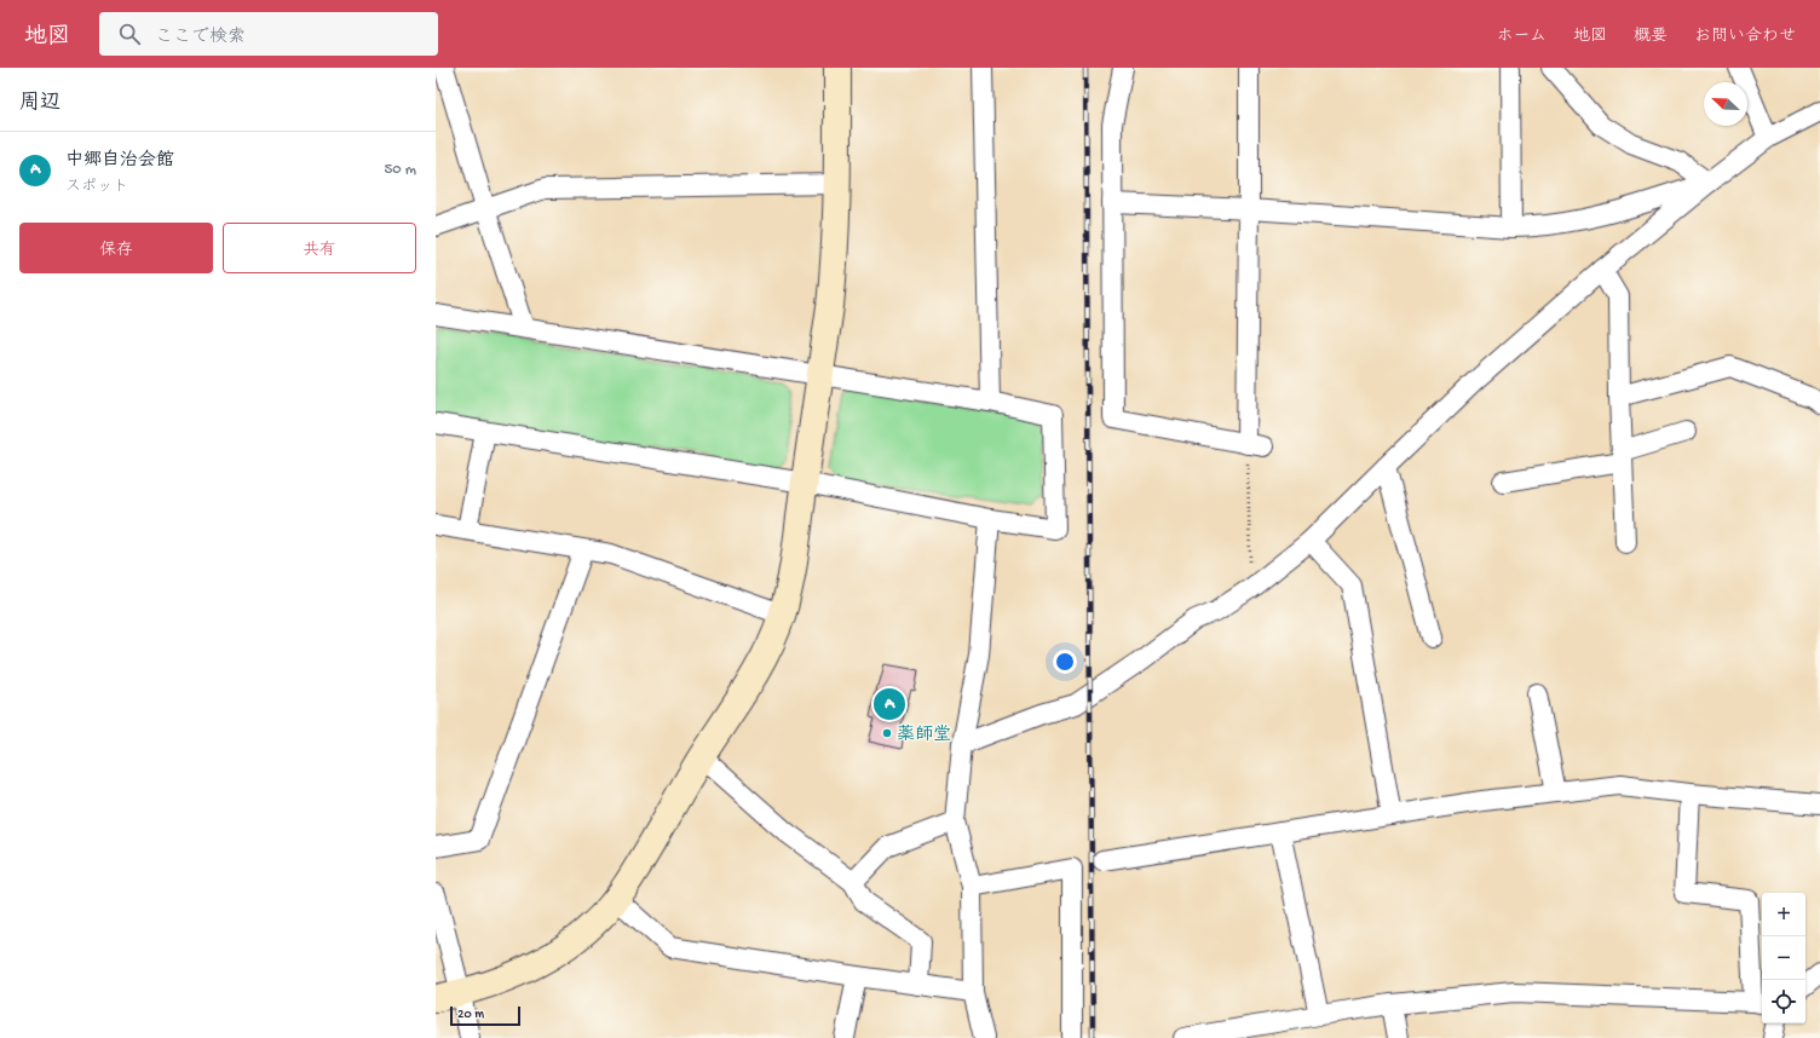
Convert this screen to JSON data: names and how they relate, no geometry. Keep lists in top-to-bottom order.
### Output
{
  "places": ["薬師堂"],
  "scale_bar": "20 m",
  "north": "top left",
  "page": {
    "header": "地図",
    "search": "ここで検索",
    "nav": [
      "ホーム",
      "地図",
      "概要",
      "お問い合わせ"
    ],
    "heading": "周辺",
    "list": [
      {
        "mark": "A",
        "name": "中郷自治会館",
        "note": "スポット",
        "value": "50 m"
      }
    ],
    "buttons": ["保存", "共有"],
    "pins": "A",
    "map_buttons": ["+", "−"],
    "scale": "20 m"
  }
}
